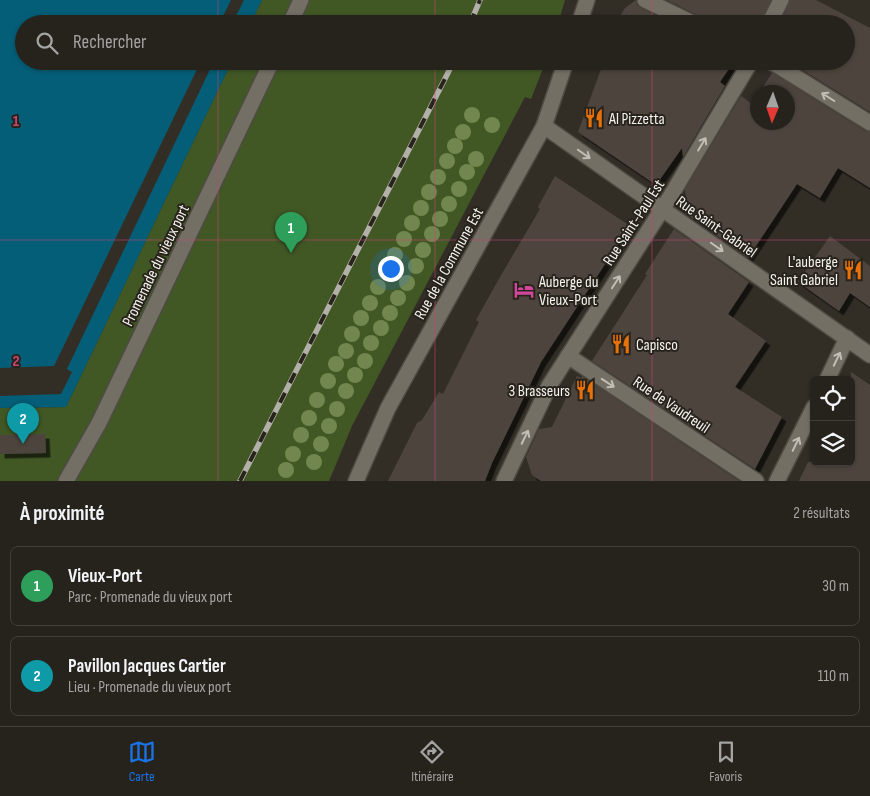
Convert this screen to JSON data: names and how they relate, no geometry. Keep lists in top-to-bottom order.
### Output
{
  "streets": {
    "street": [
      "Rue Saint-Paul Est",
      "Rue Saint-Gabriel",
      "Rue de la Commune Est",
      "Promenade du vieux port",
      "Rue de Vaudreuil"
    ]
  },
  "crossings": [
    ["Rue Saint-Paul Est", "Rue Saint-Gabriel"],
    ["Rue Saint-Paul Est", "Rue de Vaudreuil"],
    ["Rue Saint-Gabriel", "Rue de la Commune Est"]
  ],
  "one_way": ["Rue Saint-Paul Est", "Rue Saint-Gabriel", "Rue de Vaudreuil"],
  "places": {
    "restaurant": [
      "Al Pizzetta",
      "L'auberge Saint Gabriel",
      "Capisco",
      "3 Brasseurs"
    ],
    "hotel": ["Auberge du Vieux-Port"]
  },
  "north": "bottom",
  "page": {
    "search": "Rechercher",
    "pins": ["1", "2"],
    "heading": ["À proximité", "2 résultats"],
    "list": [
      {
        "mark": "1",
        "name": "Vieux-Port",
        "note": "Parc · Promenade du vieux port",
        "value": "30 m"
      },
      {
        "mark": "2",
        "name": "Pavillon Jacques Cartier",
        "note": "Lieu · Promenade du vieux port",
        "value": "110 m"
      }
    ],
    "nav": ["Carte", "Itinéraire", "Favoris"]
  },
  "grid": {
    "rows": ["1", "2"]
  }
}
